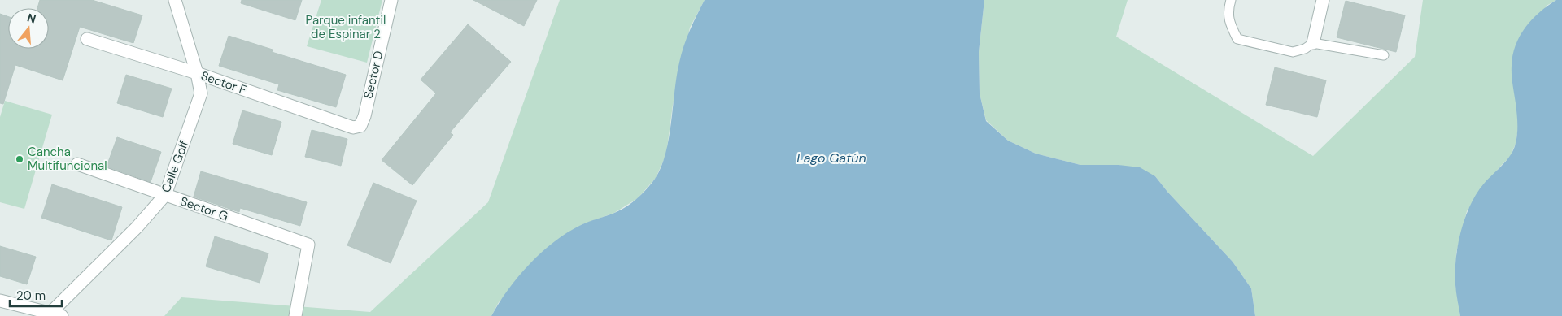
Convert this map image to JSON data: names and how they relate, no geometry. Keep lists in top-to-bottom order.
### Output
{
  "streets": {
    "street": [
      "Sector D",
      "Sector F",
      "Calle Golf",
      "Sector G"
    ]
  },
  "crossings": [
    ["Sector D", "Sector F"],
    ["Sector F", "Calle Golf"],
    ["Calle Golf", "Sector G"]
  ],
  "water": ["Lago Gatún"],
  "parks": ["Parque infantil de Espinar 2"],
  "places": ["Cancha Multifuncional"],
  "scale_bar": "20 m",
  "north": "top"
}
